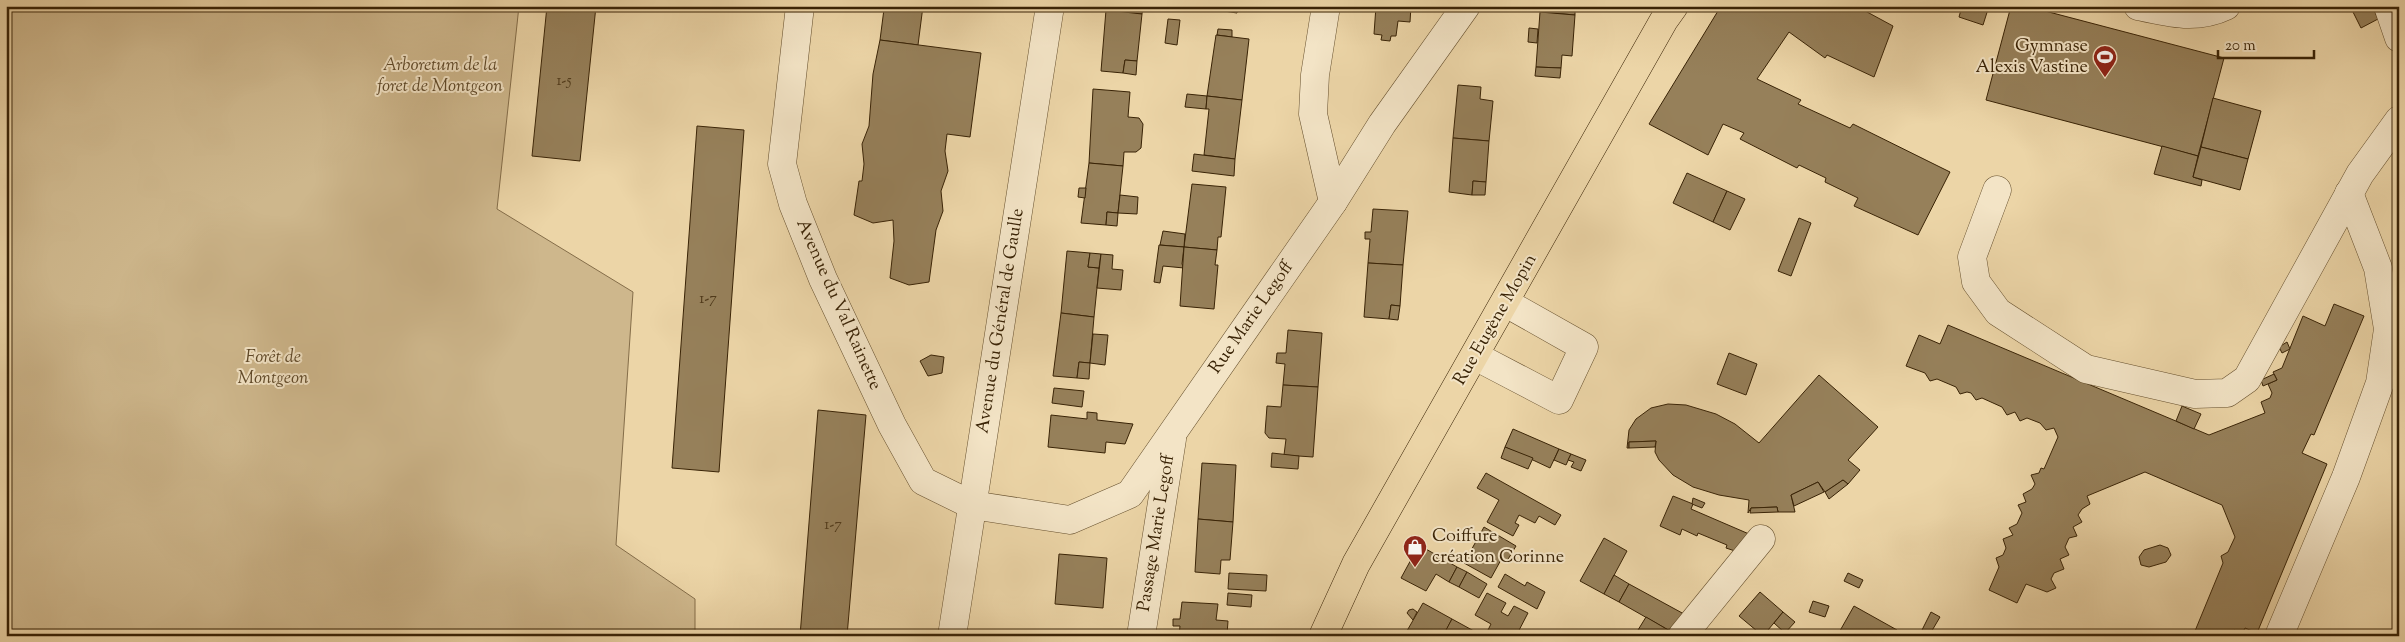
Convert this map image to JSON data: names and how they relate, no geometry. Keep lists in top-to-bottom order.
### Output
{
  "streets": {
    "main road": ["Rue Eugène Mopin"],
    "street": [
      "Avenue du Val Rainette",
      "Rue Marie Legoff",
      "Avenue du Général de Gaulle",
      "Passage Marie Legoff"
    ]
  },
  "crossings": [
    ["Avenue du Val Rainette", "Rue Marie Legoff"],
    ["Avenue du Val Rainette", "Avenue du Général de Gaulle"],
    ["Rue Marie Legoff", "Avenue du Général de Gaulle"],
    ["Rue Marie Legoff", "Passage Marie Legoff"]
  ],
  "parks": ["Arboretum de la foret de Montgeon", "Forêt de Montgeon"],
  "places": {
    "sports": ["Gymnase Alexis Vastine"],
    "shop": ["Coiffure création Corinne"]
  },
  "house_numbers": ["1-5", "1-7", "1-7"],
  "scale_bar": "20 m"
}
